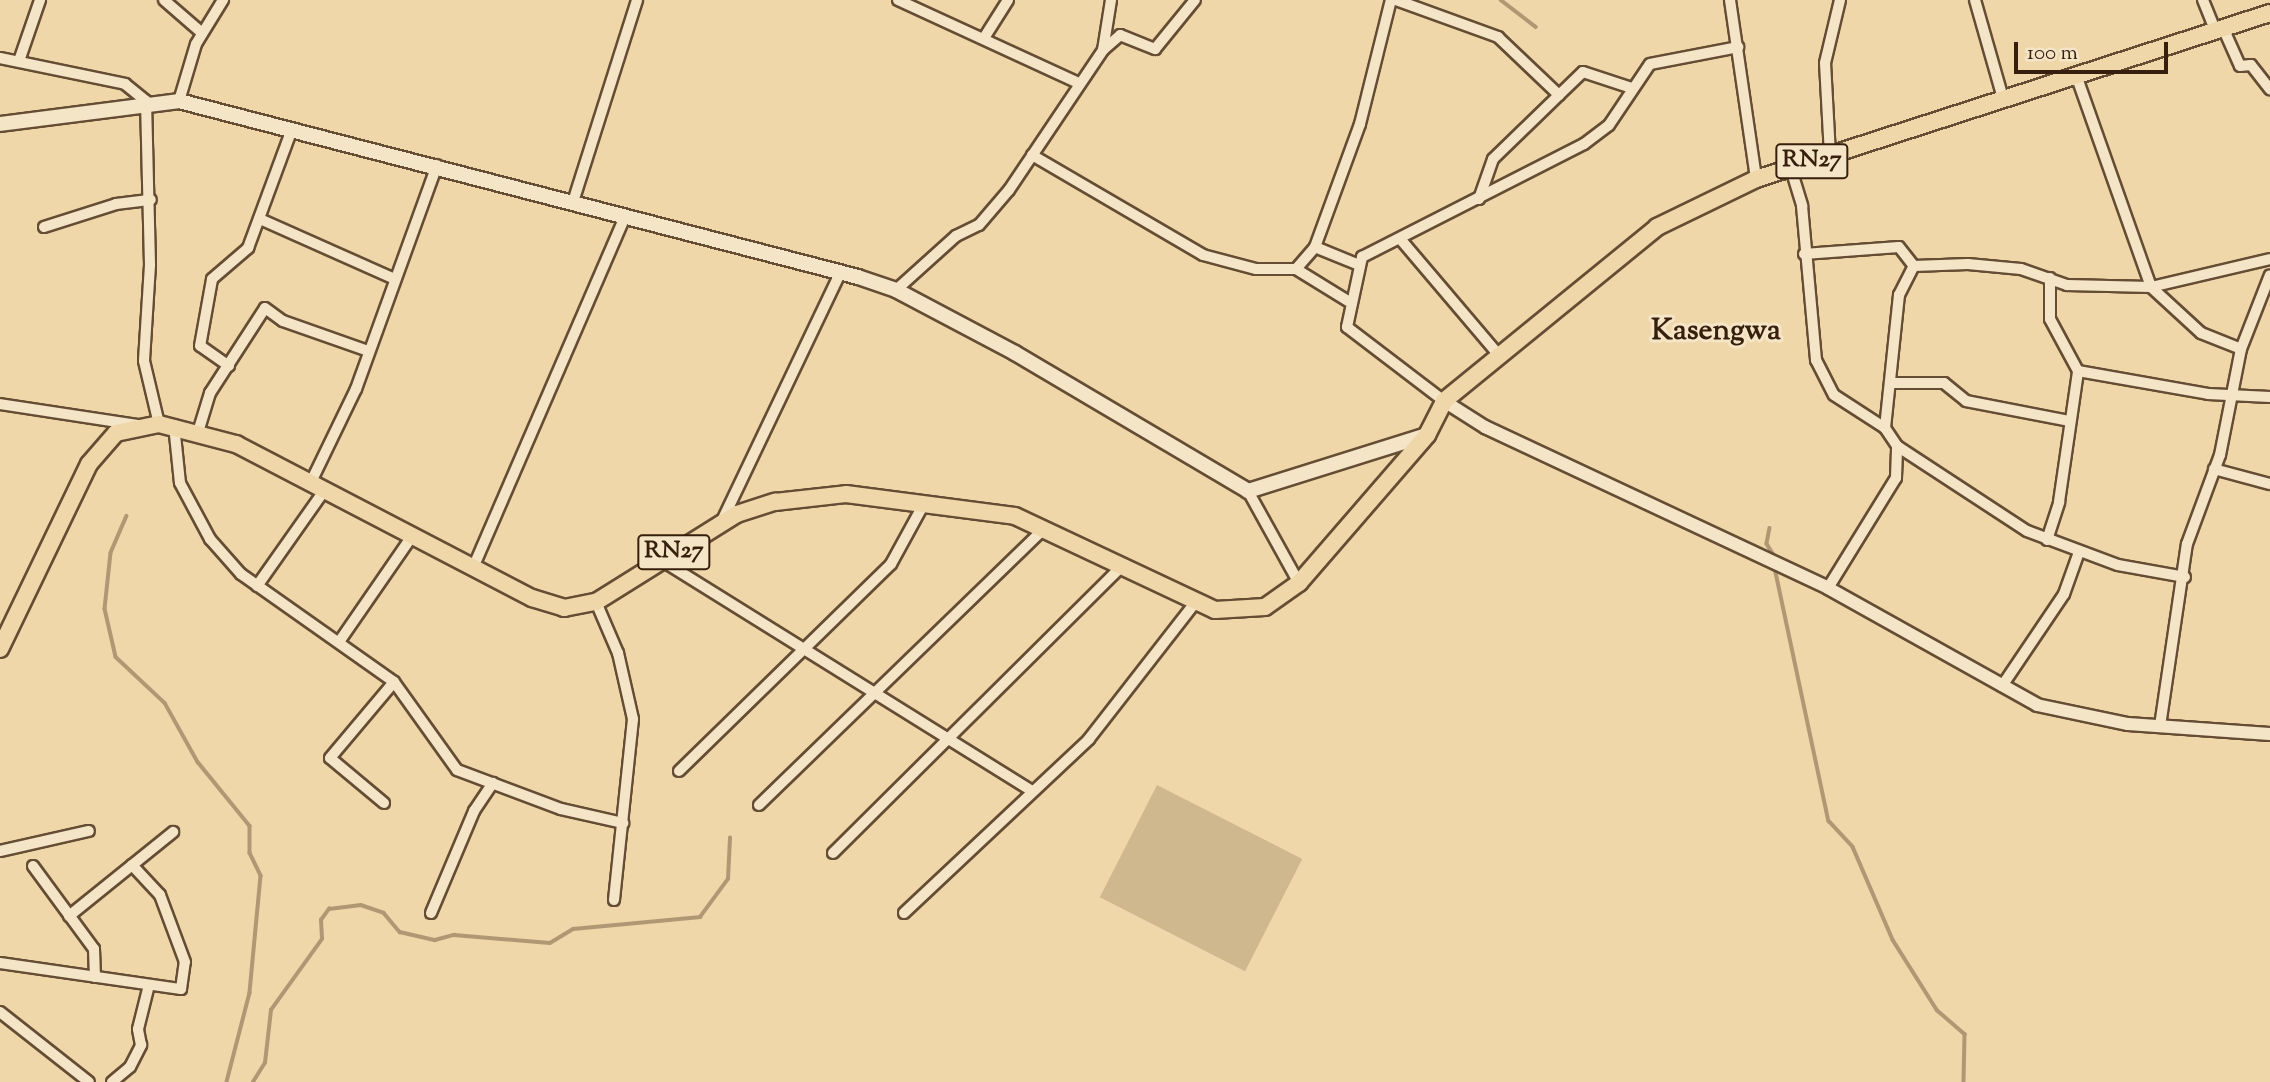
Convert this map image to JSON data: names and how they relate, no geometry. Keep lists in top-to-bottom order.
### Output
{
  "streets": {
    "main road": ["RN27"]
  },
  "districts": ["Kasengwa"],
  "scale_bar": "100 m"
}
